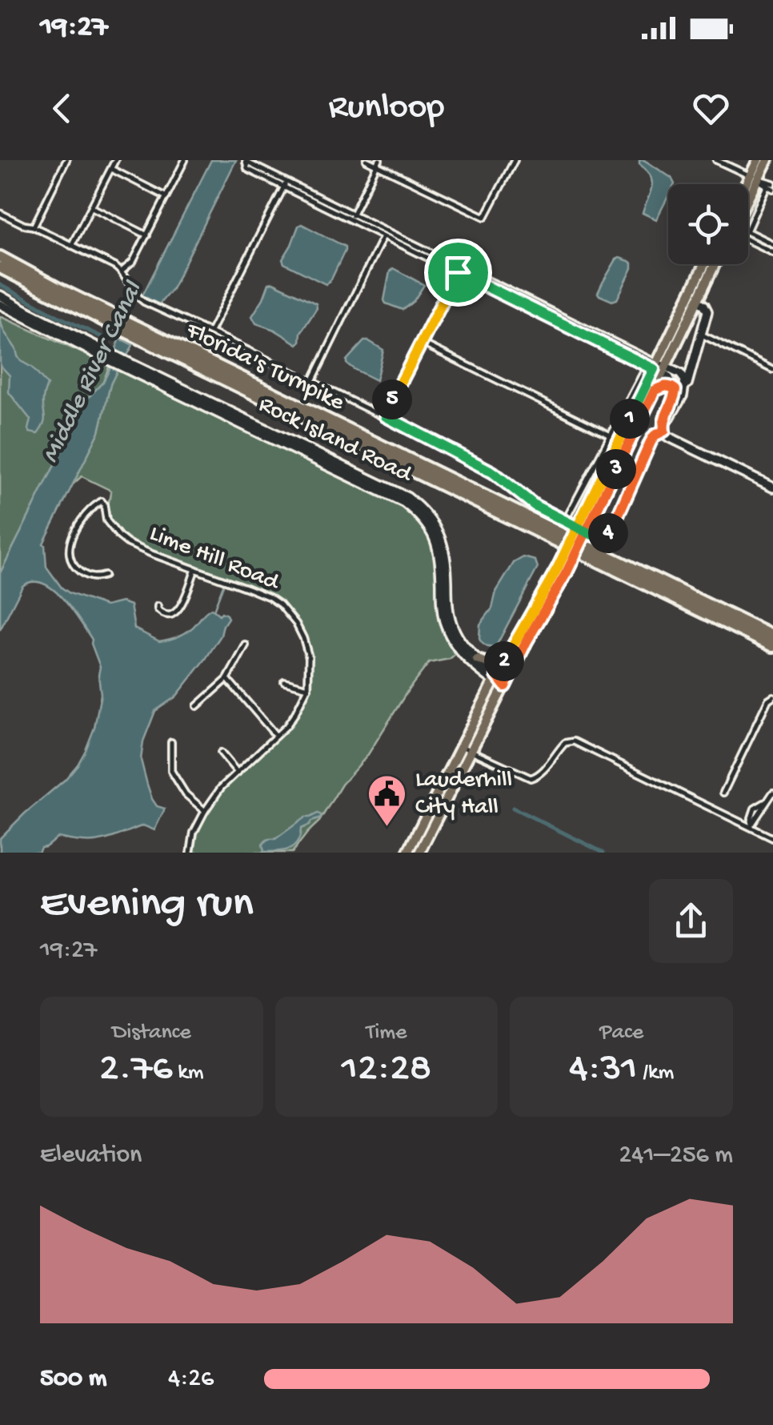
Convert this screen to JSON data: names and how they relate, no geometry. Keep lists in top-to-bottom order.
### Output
{
  "streets": {
    "highway": ["Florida's Turnpike"],
    "main road": ["Rock Island Road"],
    "street": ["Lime Hill Road"]
  },
  "water": ["Middle River Canal"],
  "places": {
    "public building": ["Lauderhill City Hall"]
  },
  "page": {
    "status": "19:27",
    "header": "Runloop",
    "pins": [
      "5",
      "1",
      "3",
      "4",
      "2"
    ],
    "heading": ["Evening run", "19:27"],
    "stats": [
      ["Distance", "2.76 km"],
      ["Time", "12:28"],
      ["Pace", "4:31 /km"]
    ],
    "chart": ["Elevation", "241–256 m"],
    "list": [
      {
        "name": "500 m",
        "note": "4:26"
      }
    ]
  }
}
